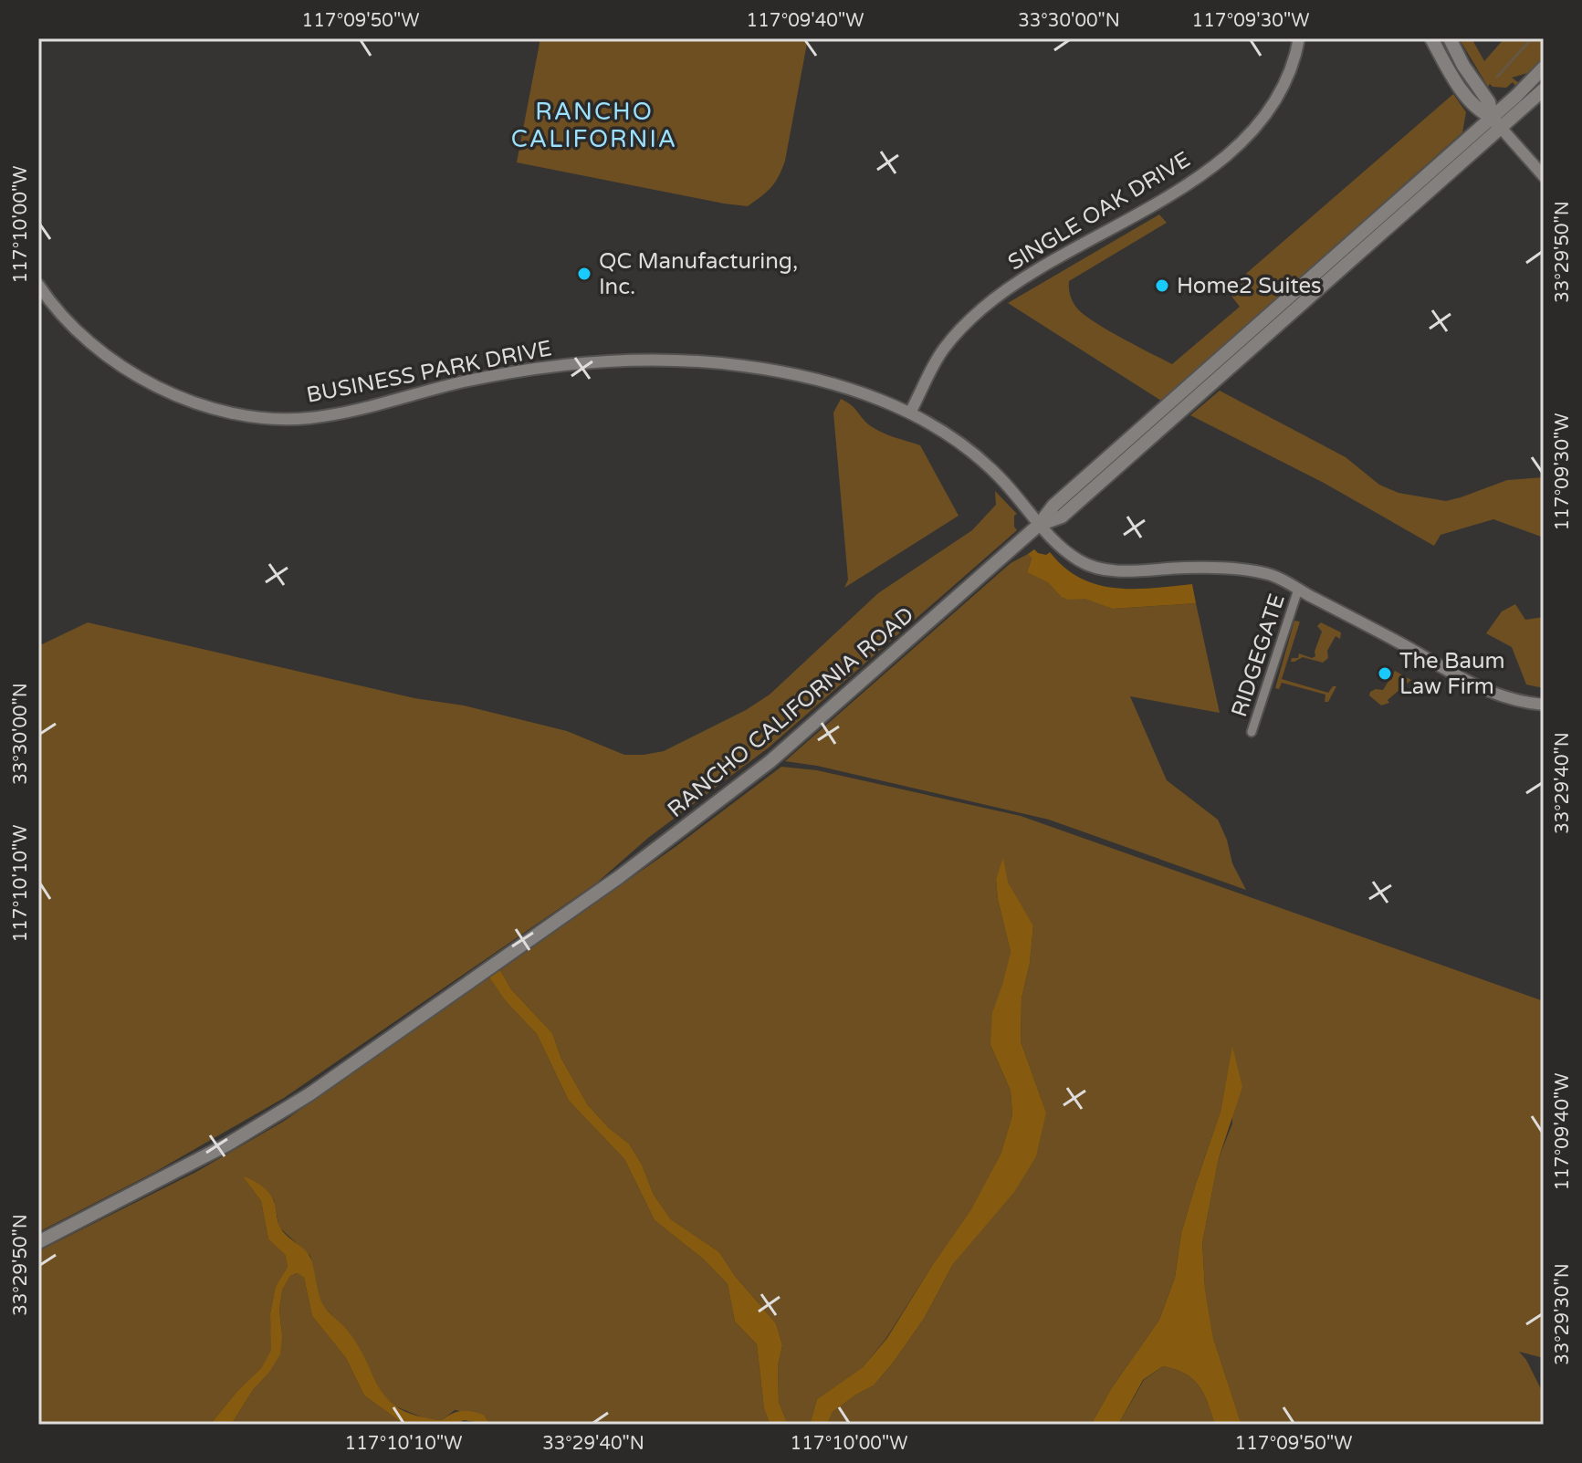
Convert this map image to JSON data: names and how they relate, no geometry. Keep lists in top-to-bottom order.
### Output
{
  "streets": {
    "main road": ["RANCHO CALIFORNIA ROAD"],
    "street": ["SINGLE OAK DRIVE", "BUSINESS PARK DRIVE", "RIDGEGATE"]
  },
  "crossings": [
    ["SINGLE OAK DRIVE", "BUSINESS PARK DRIVE"],
    ["BUSINESS PARK DRIVE", "RIDGEGATE"],
    ["BUSINESS PARK DRIVE", "RANCHO CALIFORNIA ROAD"]
  ],
  "districts": ["RANCHO CALIFORNIA"],
  "places": ["QC Manufacturing, Inc.", "Home2 Suites", "The Baum Law Firm"],
  "coordinates": [
    "117°09'50\"W",
    "117°09'40\"W",
    "33°30'00\"N",
    "117°09'30\"W",
    "117°10'00\"W",
    "33°29'50\"N",
    "33°29'40\"N",
    "117°10'10\"W",
    "33°29'30\"N"
  ]
}
